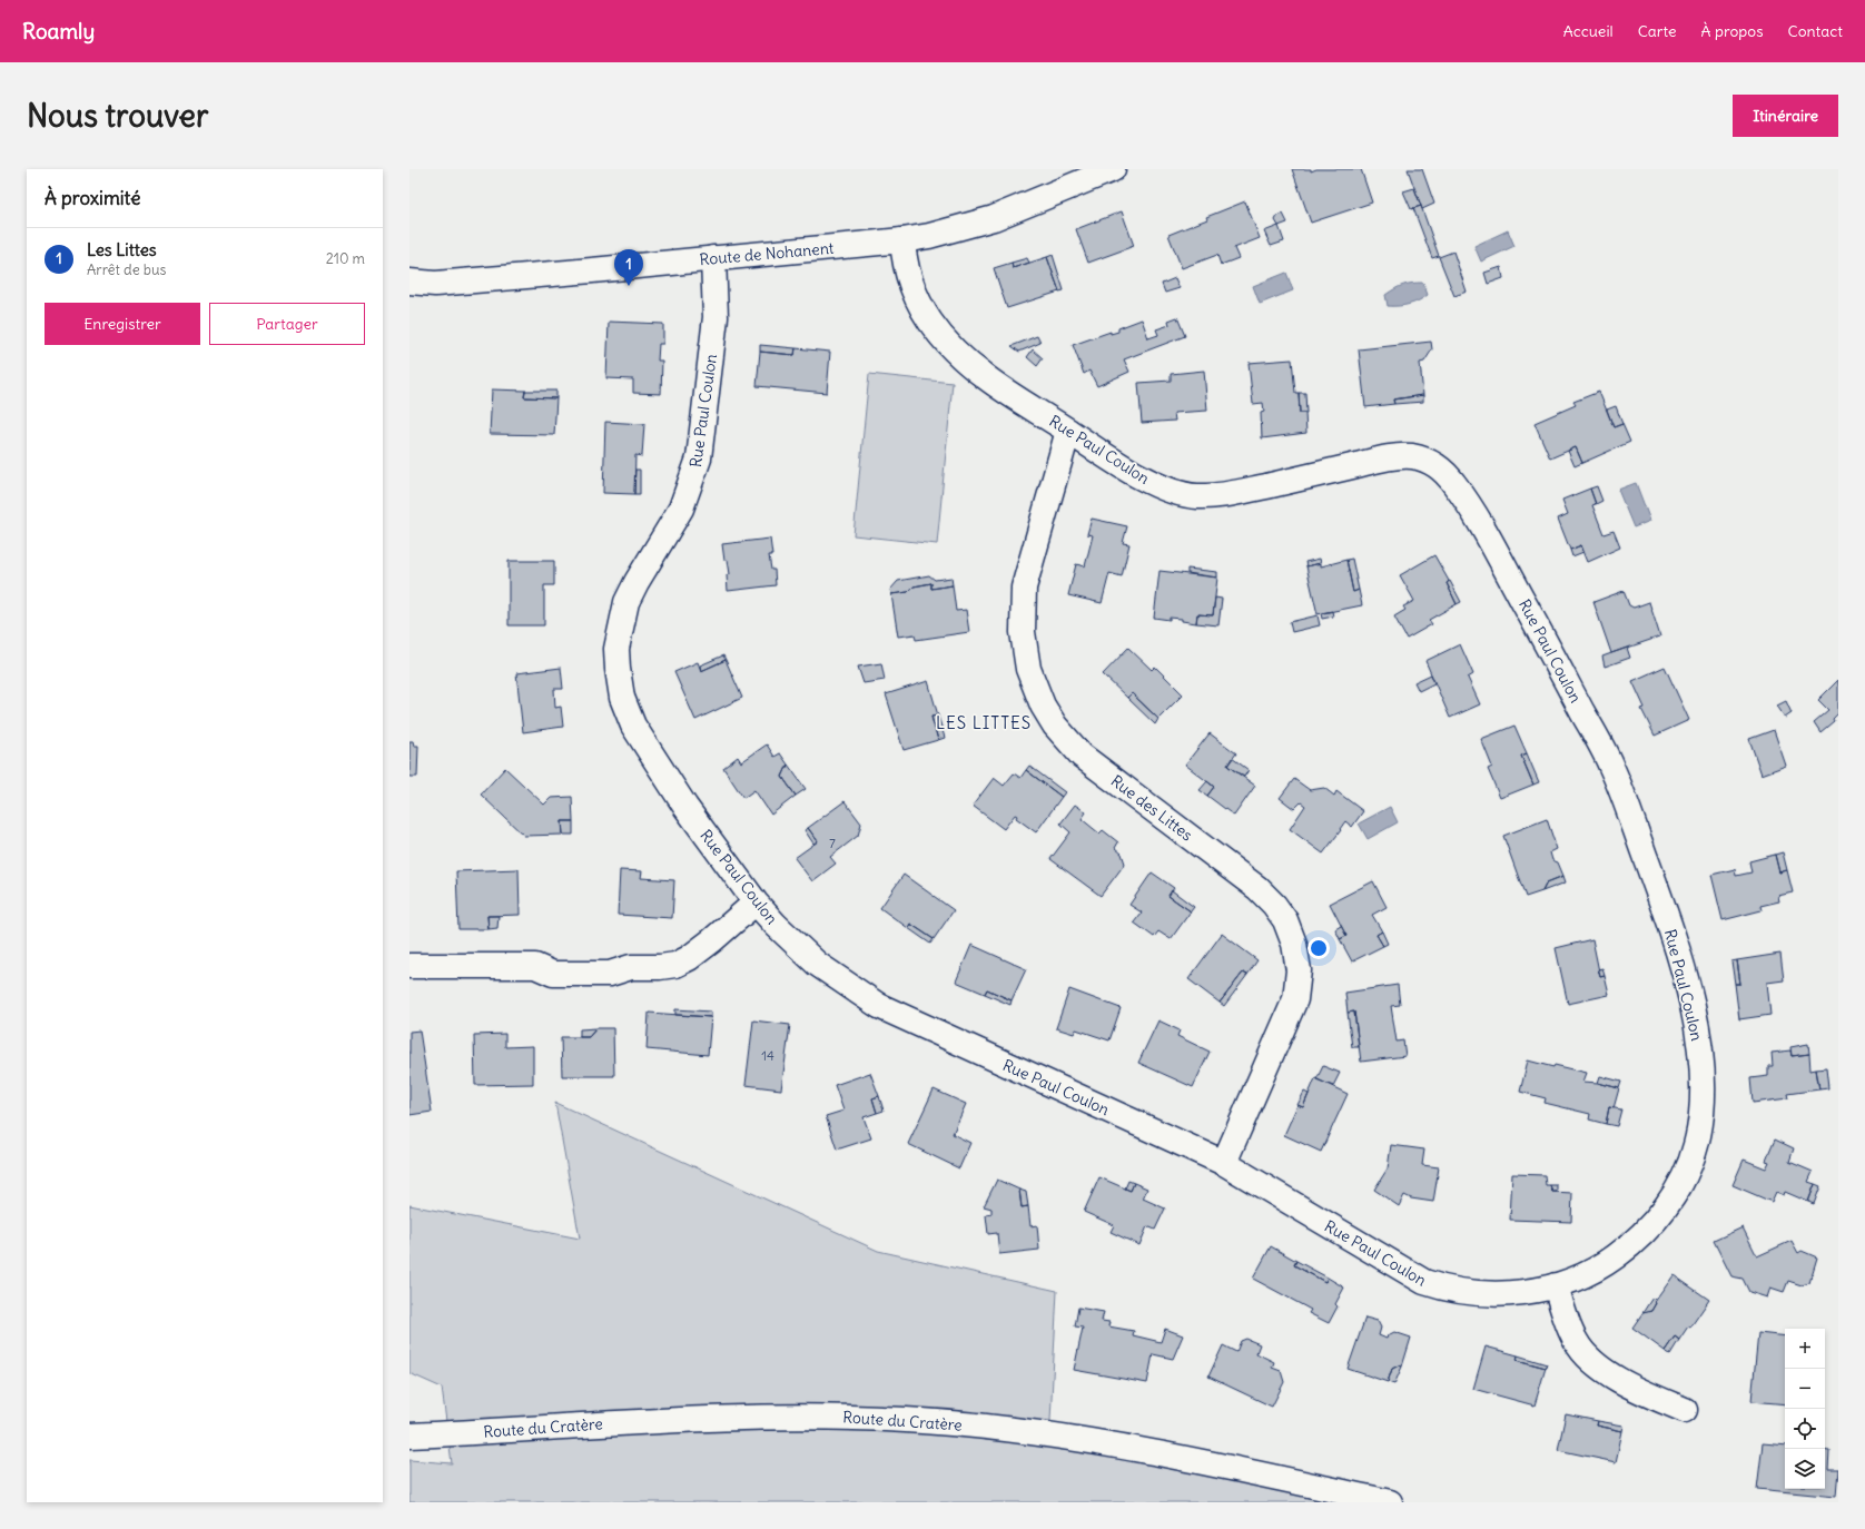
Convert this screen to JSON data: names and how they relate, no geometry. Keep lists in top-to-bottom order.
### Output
{
  "streets": {
    "street": [
      "Route de Nohanent",
      "Rue Paul Coulon",
      "Rue des Littes",
      "Route du Cratère"
    ]
  },
  "crossings": [
    ["Route de Nohanent", "Rue Paul Coulon"],
    ["Rue Paul Coulon", "Rue des Littes"]
  ],
  "districts": ["LES LITTES"],
  "house_numbers": ["7", "14"],
  "page": {
    "header": "Roamly",
    "nav": [
      "Accueil",
      "Carte",
      "À propos",
      "Contact"
    ],
    "buttons": [
      "Itinéraire",
      ["Enregistrer", "Partager"]
    ],
    "title": "Nous trouver",
    "heading": "À proximité",
    "list": [
      {
        "mark": "1",
        "name": "Les Littes",
        "note": "Arrêt de bus",
        "value": "210 m"
      }
    ],
    "pins": "1",
    "map_buttons": ["+", "−"]
  }
}
